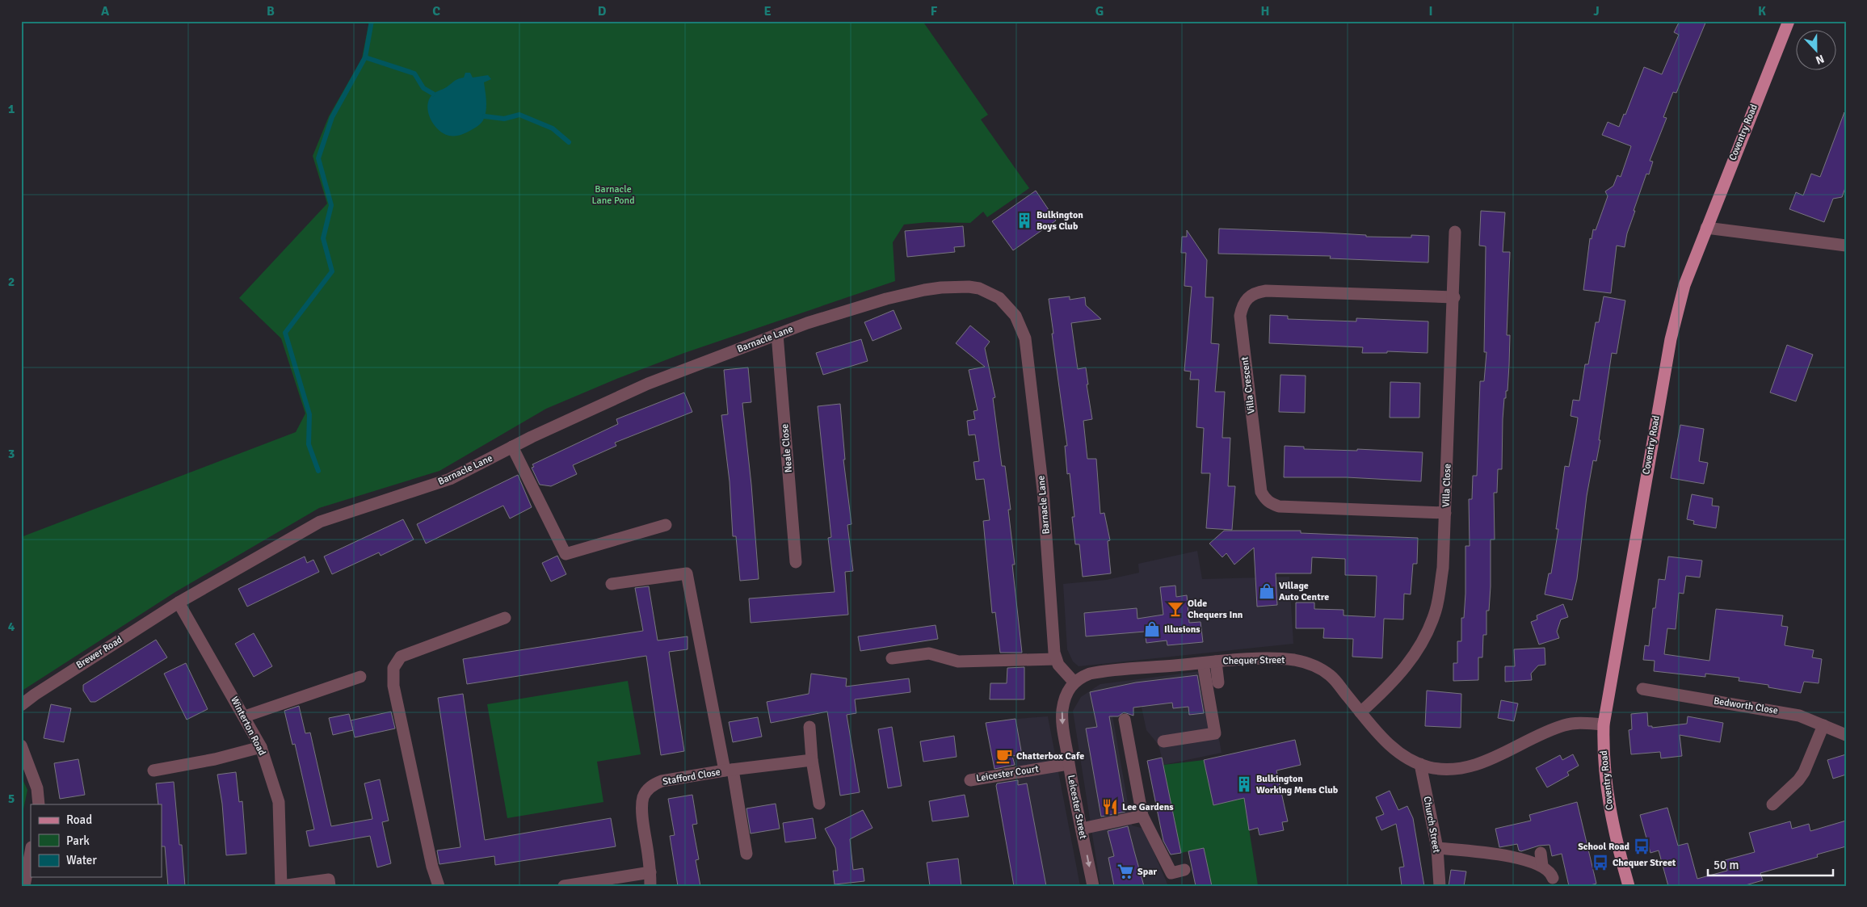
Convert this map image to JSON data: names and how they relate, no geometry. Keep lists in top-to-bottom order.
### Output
{
  "streets": {
    "main road": ["Coventry Road"],
    "street": [
      "Barnacle Lane",
      "Villa Crescent",
      "Neale Close",
      "Villa Close",
      "Brewer Road",
      "Chequer Street",
      "Bedworth Close",
      "Winterton Road",
      "Leicester Court",
      "Stafford Close",
      "Leicester Street",
      "Church Street"
    ]
  },
  "crossings": [
    ["Coventry Road", "Chequer Street"],
    ["Barnacle Lane", "Neale Close"],
    ["Barnacle Lane", "Brewer Road"],
    ["Barnacle Lane", "Chequer Street"],
    ["Barnacle Lane", "Winterton Road"],
    ["Barnacle Lane", "Leicester Street"],
    ["Villa Crescent", "Villa Close"],
    ["Villa Close", "Chequer Street"],
    ["Brewer Road", "Winterton Road"],
    ["Chequer Street", "Leicester Street"],
    ["Chequer Street", "Church Street"],
    ["Leicester Court", "Leicester Street"]
  ],
  "one_way": ["Leicester Street"],
  "parks": ["Barnacle Lane Pond"],
  "places": {
    "building": ["Bulkington Boys Club", "Bulkington Working Mens Club"],
    "shop": ["Village Auto Centre", "Illusions"],
    "bar": ["Olde Chequers Inn"],
    "cafe": ["Chatterbox Cafe"],
    "restaurant": ["Lee Gardens"],
    "bus stop": ["School Road", "Chequer Street"],
    "supermarket": ["Spar"]
  },
  "legend": ["Road", "Park", "Water"],
  "scale_bar": "50 m",
  "north": "bottom",
  "grid": {
    "columns": [
      "A",
      "B",
      "C",
      "D",
      "E",
      "F",
      "G",
      "H",
      "I",
      "J",
      "K"
    ],
    "rows": [
      "1",
      "2",
      "3",
      "4",
      "5"
    ]
  }
}
